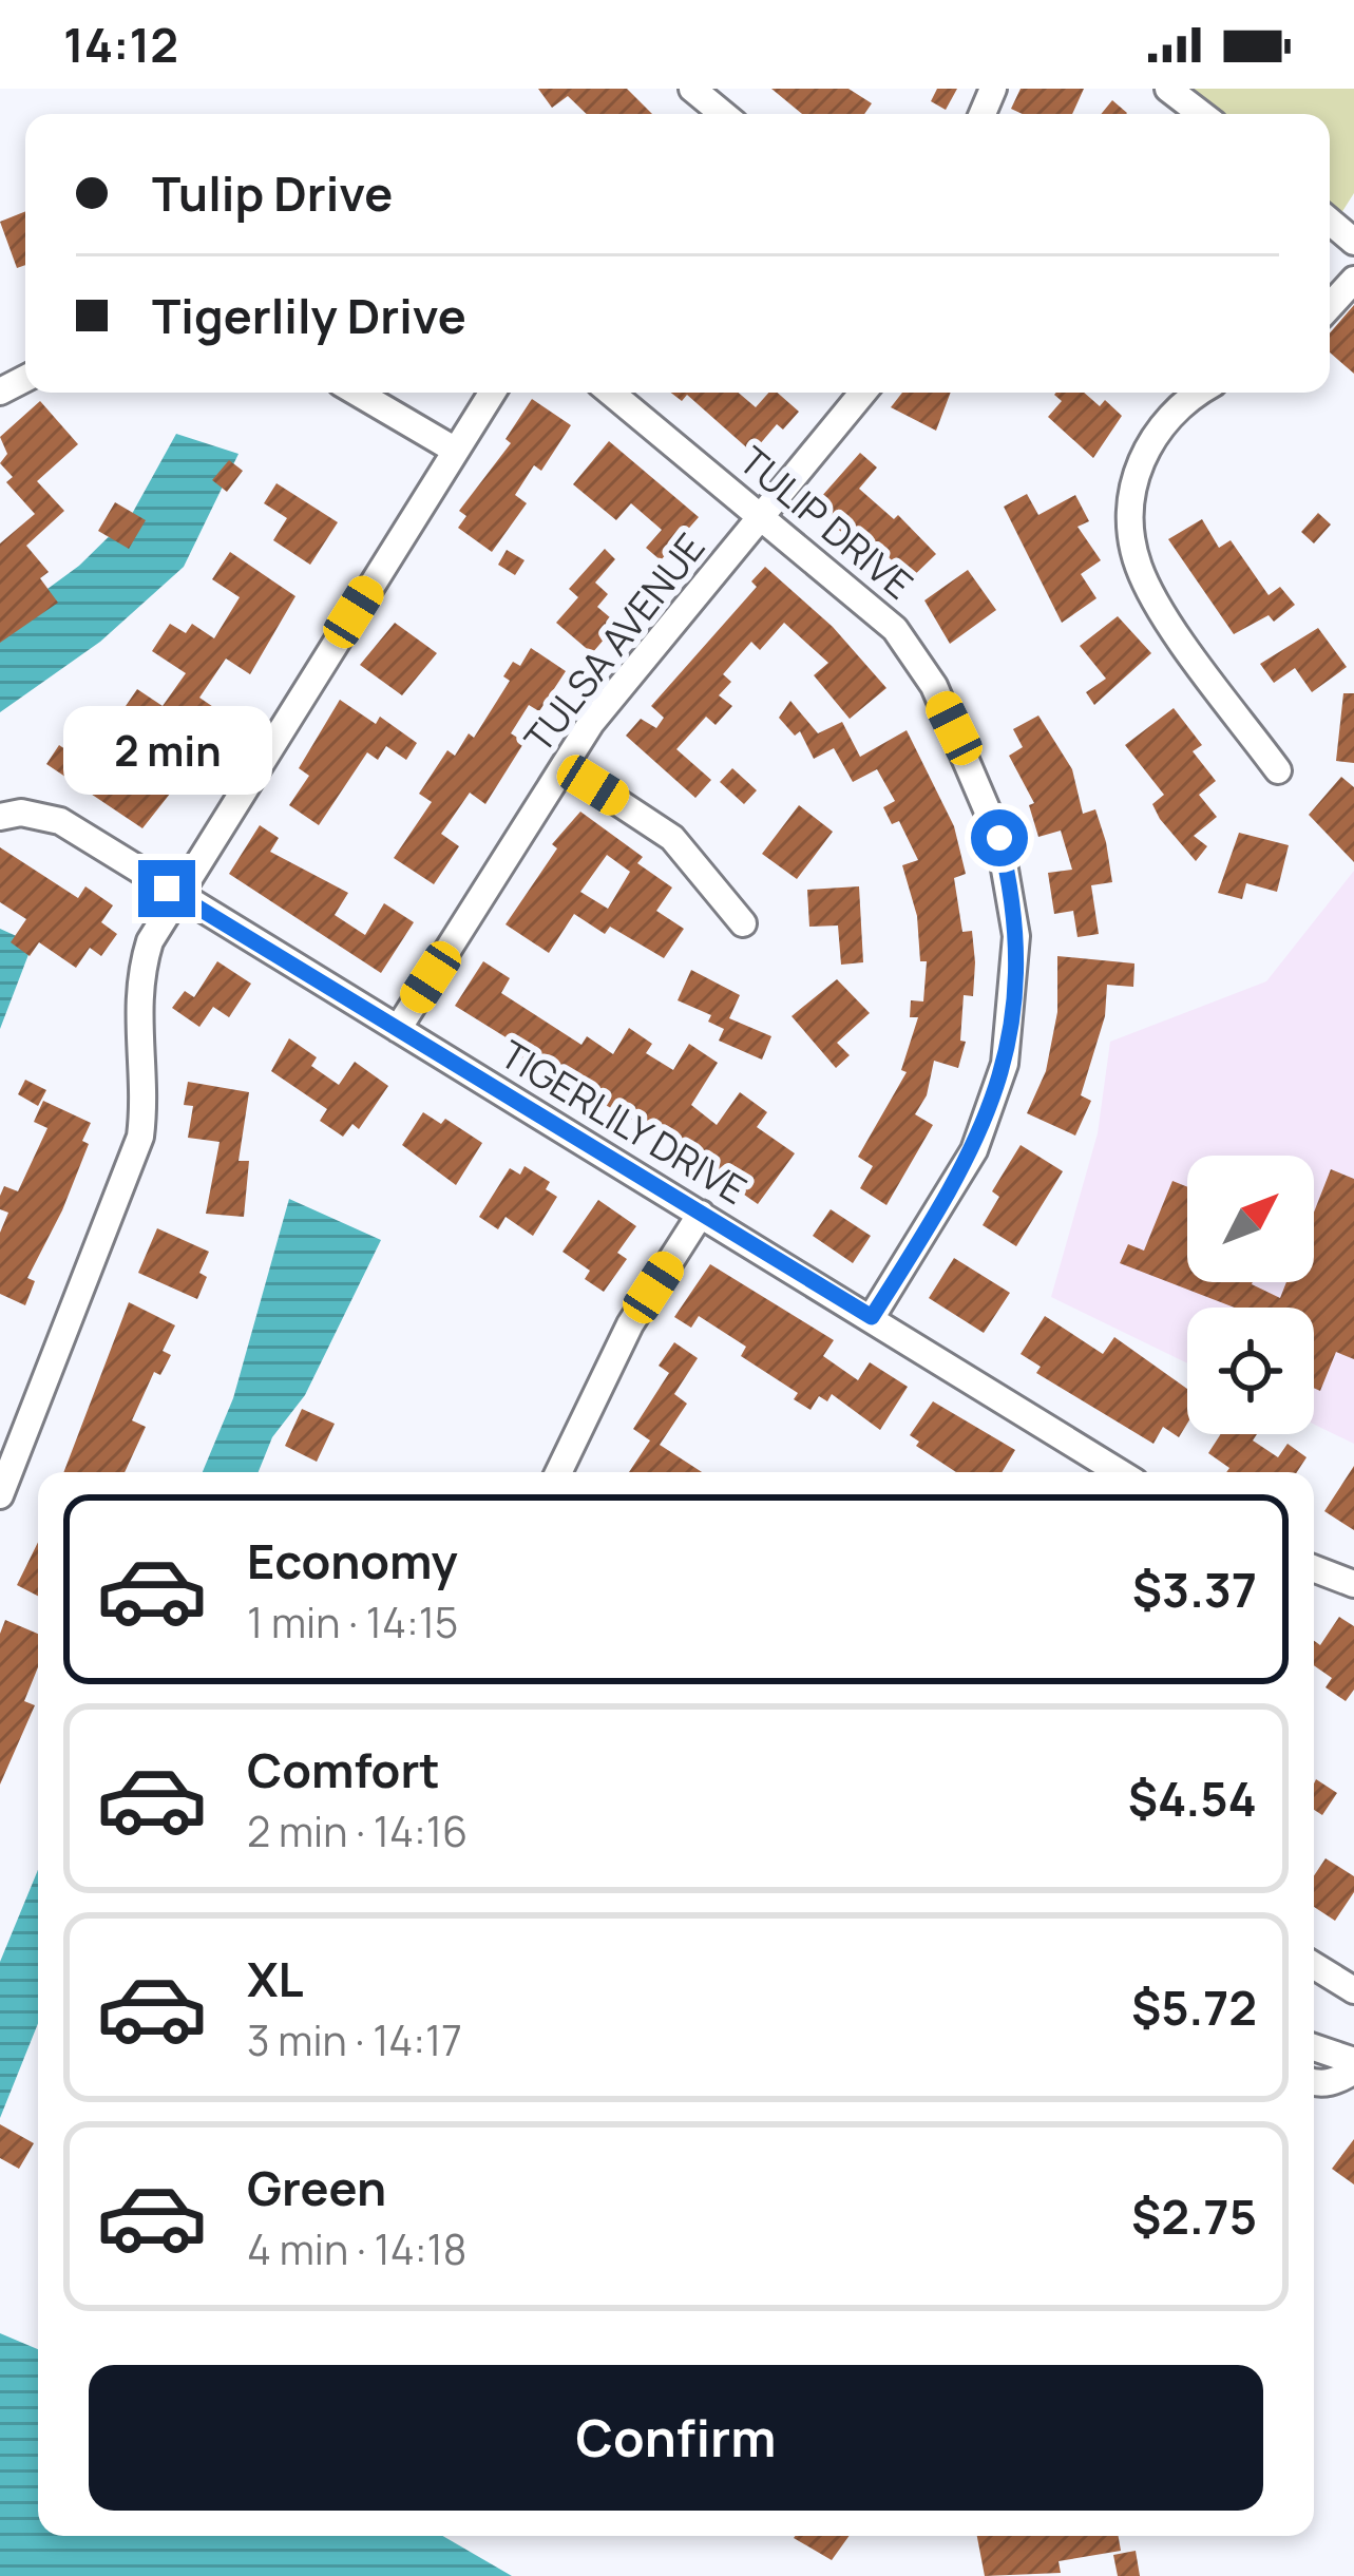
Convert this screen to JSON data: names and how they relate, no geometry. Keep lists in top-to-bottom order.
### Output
{
  "streets": {
    "street": ["TULIP DRIVE", "TULSA AVENUE", "TIGERLILY DRIVE"]
  },
  "crossings": [
    ["TULIP DRIVE", "TULSA AVENUE"],
    ["TULIP DRIVE", "TIGERLILY DRIVE"],
    ["TULSA AVENUE", "TIGERLILY DRIVE"]
  ],
  "north": "top right",
  "page": {
    "status": "14:12",
    "banner": ["Tulip Drive", "Tigerlily Drive"],
    "bubble": "2 min",
    "list": [
      {
        "name": "Economy",
        "note": "1 min · 14:15",
        "value": "$3.37"
      },
      {
        "name": "Comfort",
        "note": "2 min · 14:16",
        "value": "$4.54"
      },
      {
        "name": "XL",
        "note": "3 min · 14:17",
        "value": "$5.72"
      },
      {
        "name": "Green",
        "note": "4 min · 14:18",
        "value": "$2.75"
      }
    ],
    "buttons": "Confirm"
  }
}
